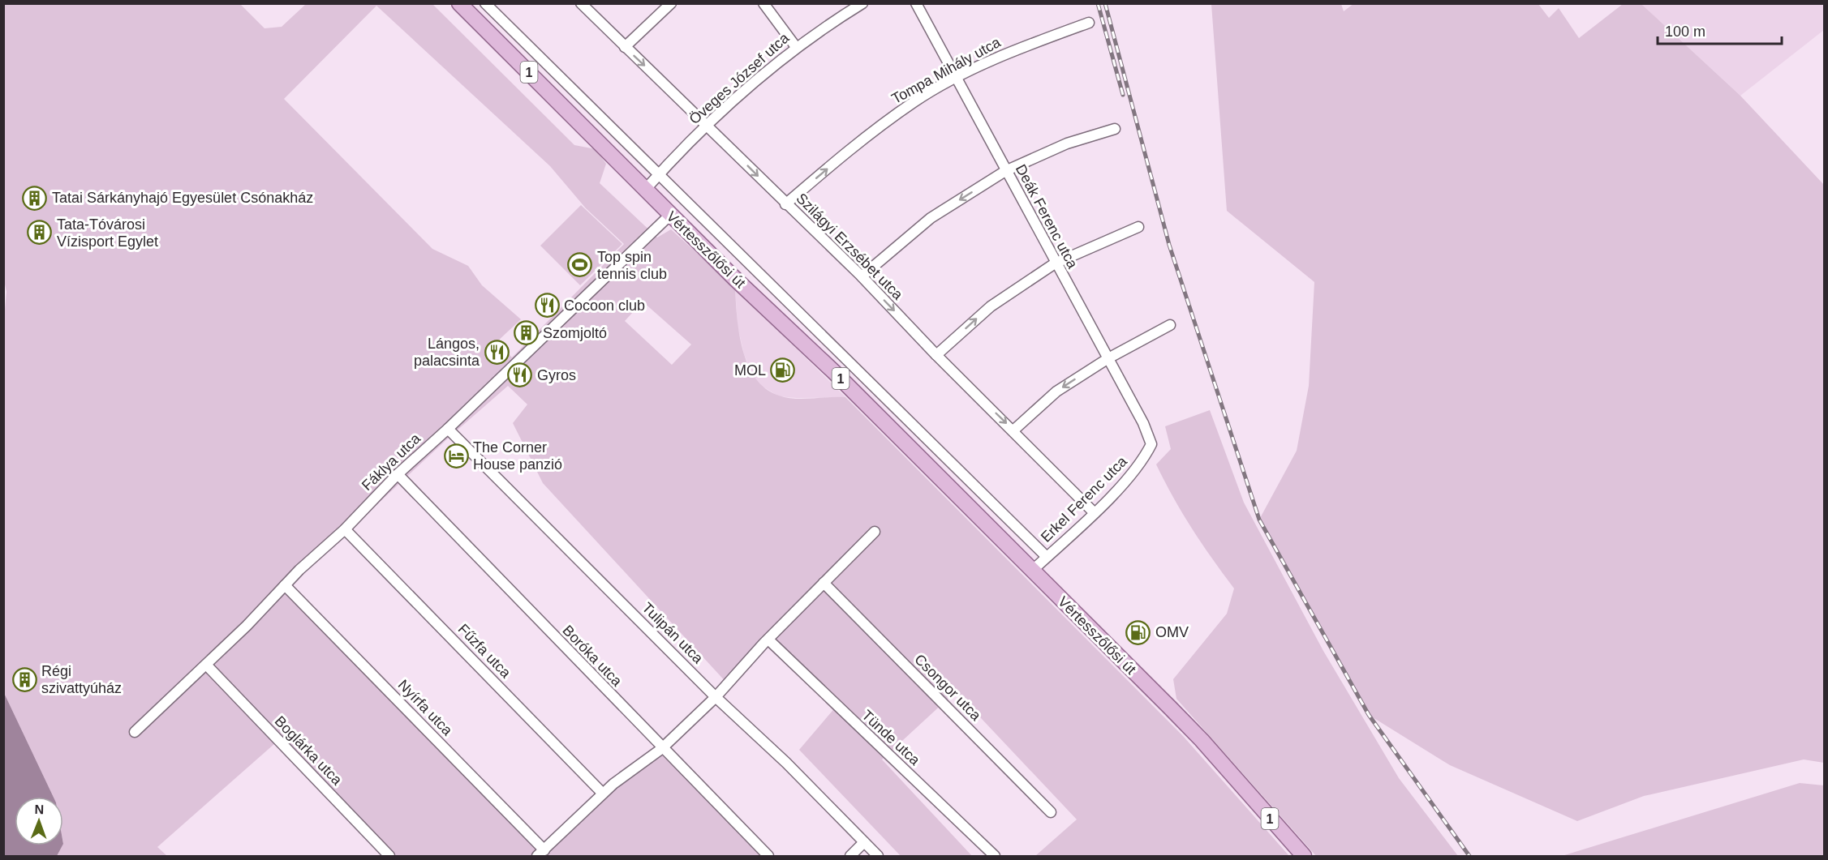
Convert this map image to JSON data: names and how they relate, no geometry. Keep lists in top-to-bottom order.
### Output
{
  "streets": {
    "main road": ["1", "Vértesszőlősi út"],
    "street": [
      "Tompa Mihály utca",
      "Öveges József utca",
      "Deák Ferenc utca",
      "Szilágyi Erzsébet utca",
      "Fáklya utca",
      "Erkel Ferenc utca",
      "Tulipán utca",
      "Fűzfa utca",
      "Boróka utca",
      "Csongor utca",
      "Nyírfa utca",
      "Tünde utca",
      "Boglárka utca"
    ]
  },
  "crossings": [
    ["Tompa Mihály utca", "Deák Ferenc utca"],
    ["Tompa Mihály utca", "Szilágyi Erzsébet utca"],
    ["Öveges József utca", "Szilágyi Erzsébet utca"],
    ["Öveges József utca", "Vértesszőlősi út"],
    ["Deák Ferenc utca", "Erkel Ferenc utca"],
    ["Szilágyi Erzsébet utca", "Erkel Ferenc utca"],
    ["Vértesszőlősi út", "Fáklya utca"],
    ["Vértesszőlősi út", "Erkel Ferenc utca"],
    ["Fáklya utca", "Tulipán utca"],
    ["Fáklya utca", "Fűzfa utca"],
    ["Fáklya utca", "Boróka utca"],
    ["Fáklya utca", "Nyírfa utca"],
    ["Fáklya utca", "Boglárka utca"]
  ],
  "one_way": ["Tompa Mihály utca", "Szilágyi Erzsébet utca"],
  "places": {
    "building": [
      "Tatai Sárkányhajó Egyesület Csónakház",
      "Tata-Tóvárosi Vízisport Egylet",
      "Szomjoltó",
      "Régi szivattyúház"
    ],
    "sports": ["Top spin tennis club"],
    "restaurant": ["Cocoon club", "Lángos, palacsinta", "Gyros"],
    "fuel station": ["MOL", "OMV"],
    "hotel": ["The Corner House panzió"]
  },
  "scale_bar": "100 m",
  "north": "top"
}
